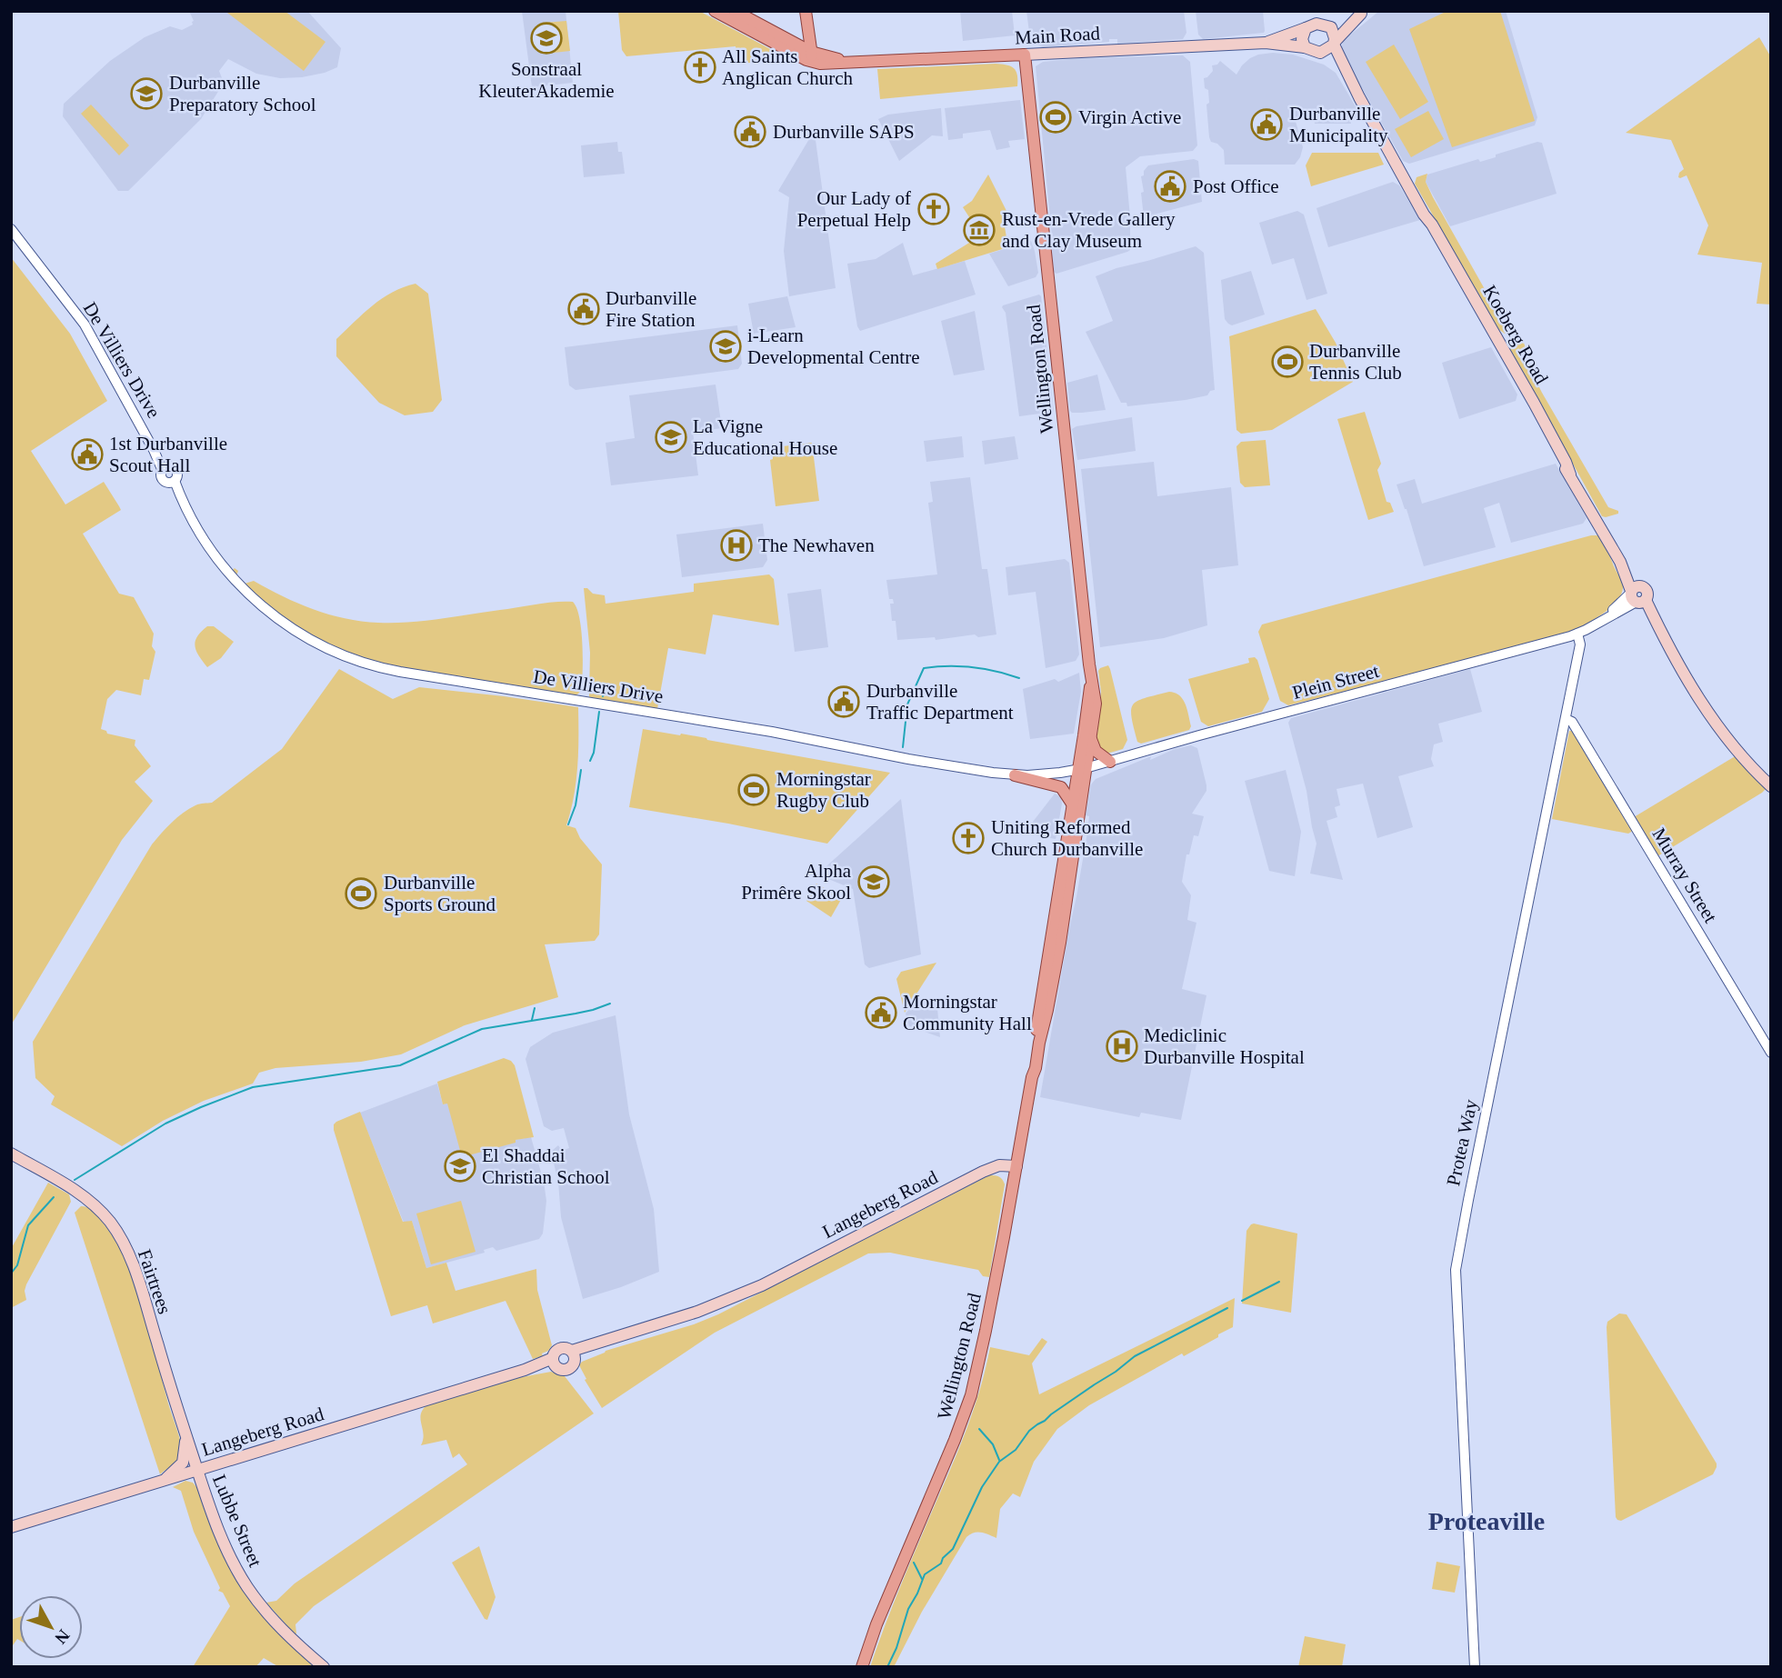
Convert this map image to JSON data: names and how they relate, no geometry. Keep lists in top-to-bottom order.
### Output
{
  "streets": {
    "main road": [
      "Main Road",
      "Koeberg Road",
      "Wellington Road",
      "Langeberg Road",
      "Fairtrees",
      "Lubbe Street"
    ],
    "street": [
      "De Villiers Drive",
      "Plein Street",
      "Murray Street",
      "Protea Way"
    ]
  },
  "crossings": [
    ["Main Road", "Koeberg Road"],
    ["Main Road", "Wellington Road"],
    ["Koeberg Road", "Plein Street"],
    ["De Villiers Drive", "Wellington Road"],
    ["De Villiers Drive", "Plein Street"],
    ["Wellington Road", "Plein Street"],
    ["Wellington Road", "Langeberg Road"],
    ["Plein Street", "Protea Way"],
    ["Murray Street", "Protea Way"],
    ["Langeberg Road", "Fairtrees"],
    ["Langeberg Road", "Lubbe Street"],
    ["Fairtrees", "Lubbe Street"]
  ],
  "districts": ["Proteaville"],
  "places": {
    "school or university": [
      "Sonstraal KleuterAkademie",
      "Durbanville Preparatory School",
      "i-Learn Developmental Centre",
      "La Vigne Educational House",
      "Alpha Primêre Skool",
      "El Shaddai Christian School"
    ],
    "church": ["All Saints Anglican Church", "Our Lady of Perpetual Help", "Uniting Reformed Church Durbanville"],
    "sports": [
      "Virgin Active",
      "Durbanville Tennis Club",
      "Morningstar Rugby Club",
      "Durbanville Sports Ground"
    ],
    "public building": [
      "Durbanville Municipality",
      "Durbanville SAPS",
      "Post Office",
      "Durbanville Fire Station",
      "1st Durbanville Scout Hall",
      "Durbanville Traffic Department",
      "Morningstar Community Hall"
    ],
    "museum": ["Rust-en-Vrede Gallery and Clay Museum"],
    "hospital": ["The Newhaven", "Mediclinic Durbanville Hospital"]
  },
  "north": "bottom right"
}
